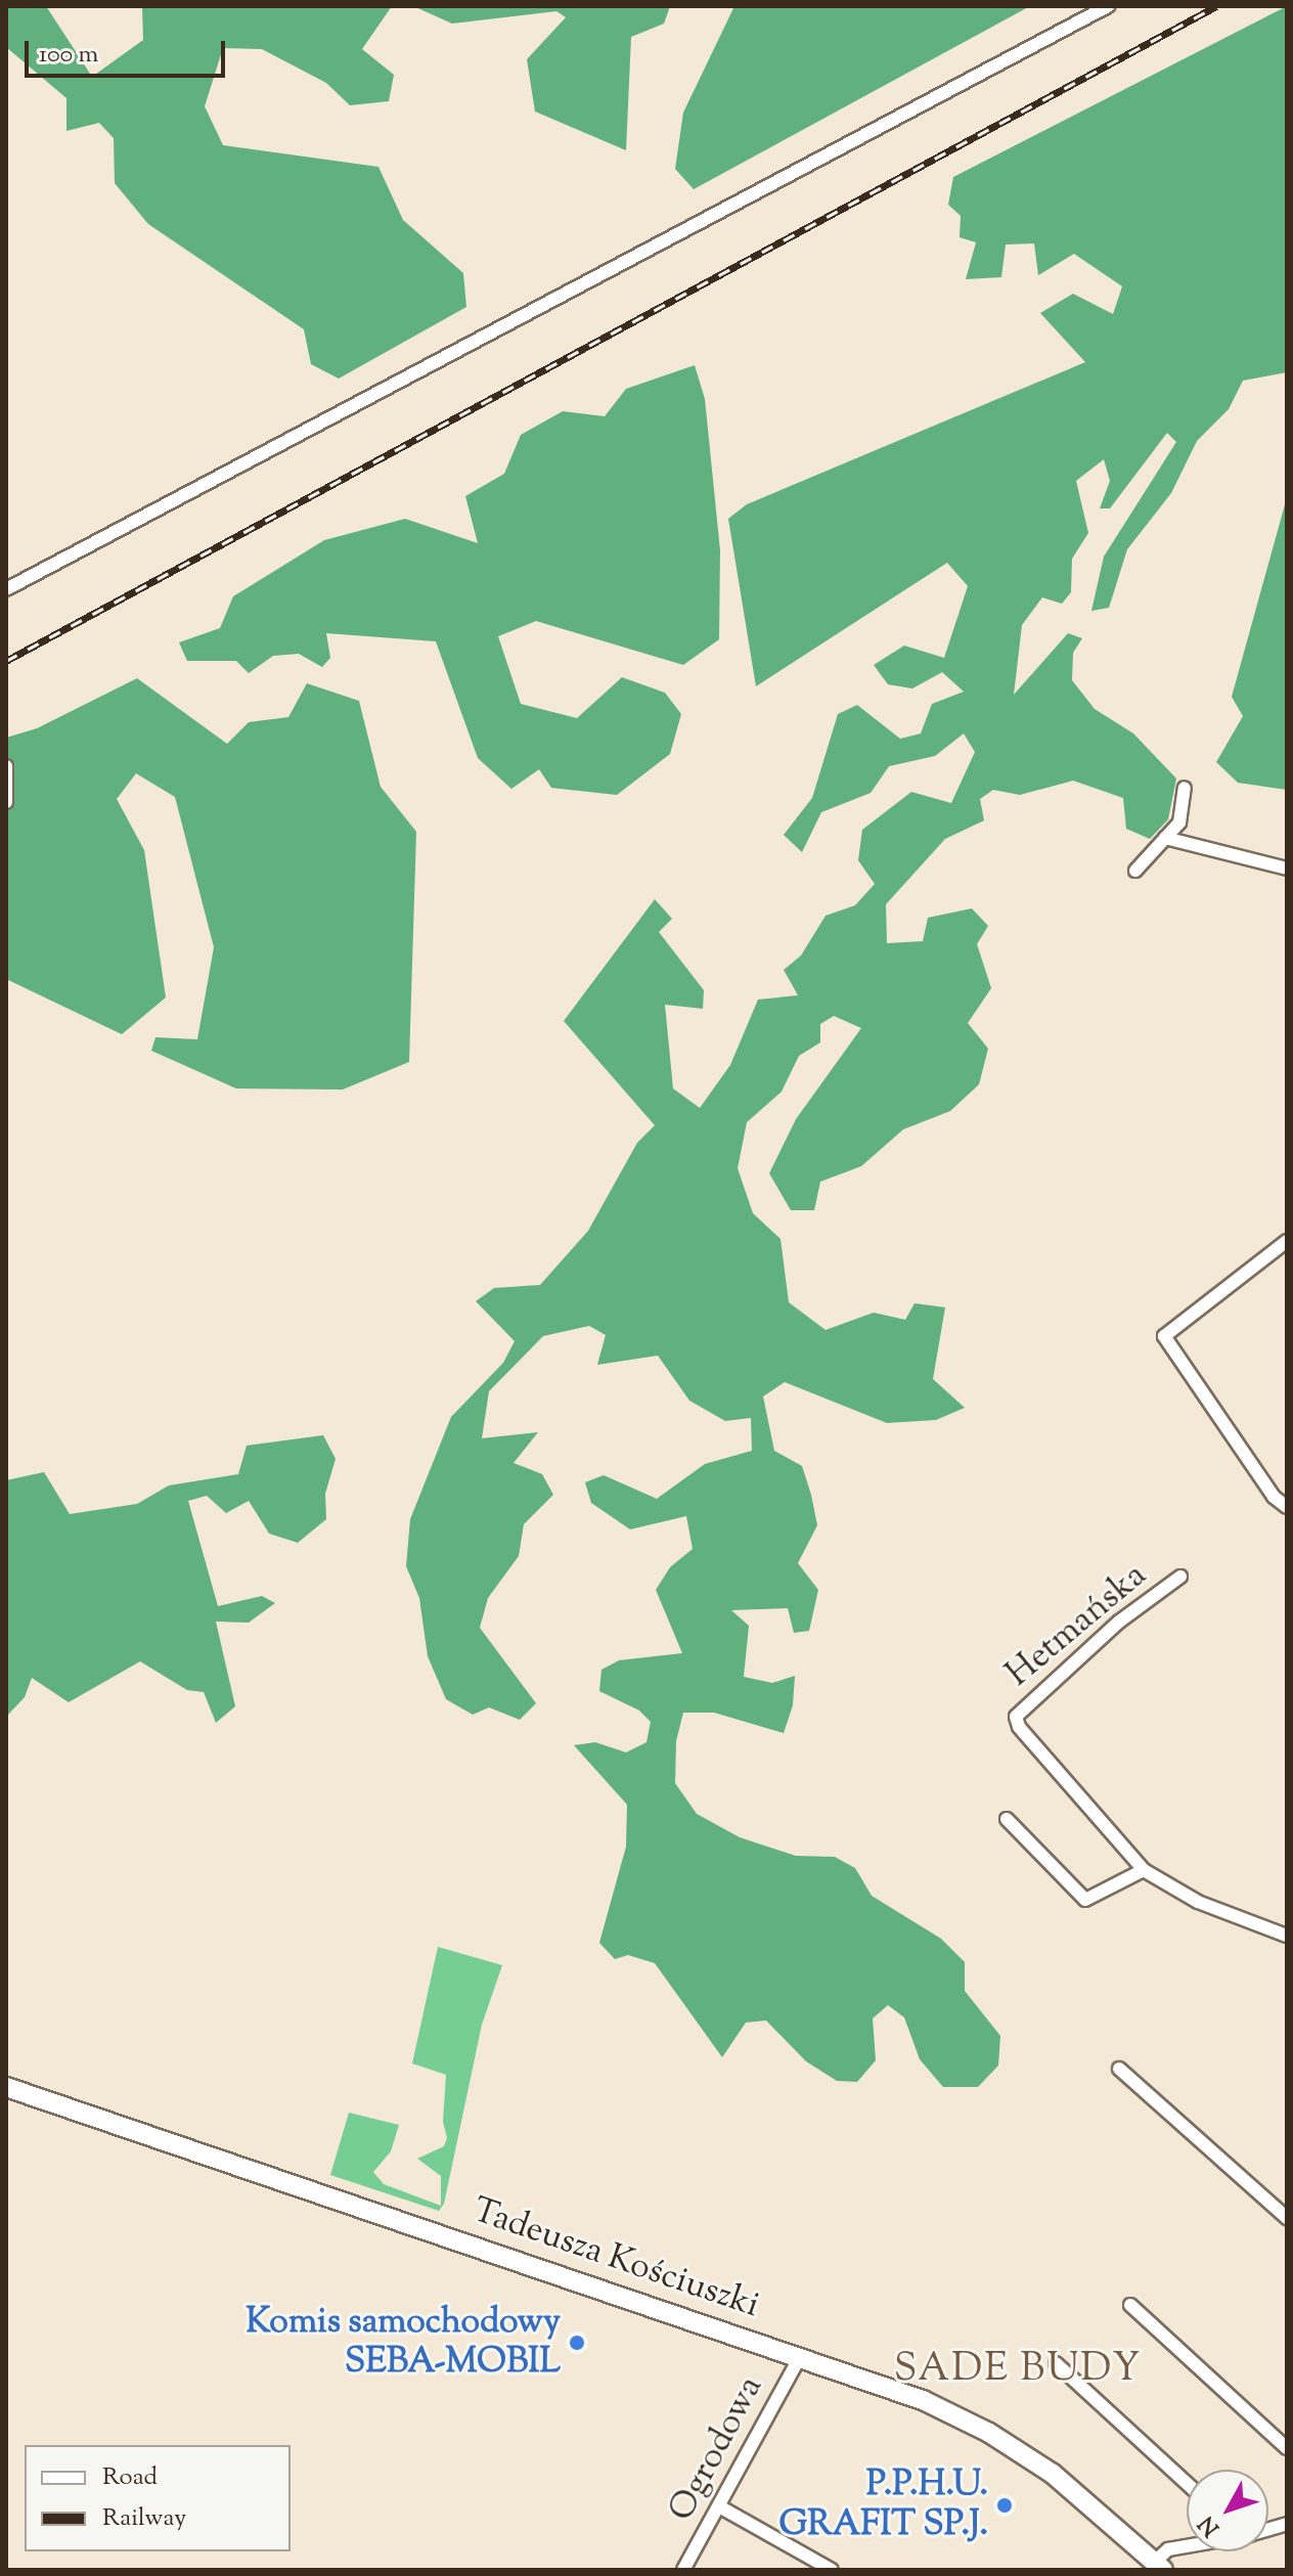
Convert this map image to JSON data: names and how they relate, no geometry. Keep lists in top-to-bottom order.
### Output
{
  "streets": {
    "main road": ["Tadeusza Kościuszki"],
    "street": ["Hetmańska", "Ogrodowa"]
  },
  "crossings": [
    ["Tadeusza Kościuszki", "Ogrodowa"]
  ],
  "districts": ["SADE BUDY"],
  "places": ["Komis samochodowy SEBA-MOBIL", "P.P.H.U. GRAFIT SP.J."],
  "legend": ["Road", "Railway"],
  "scale_bar": "100 m",
  "north": "bottom left"
}
